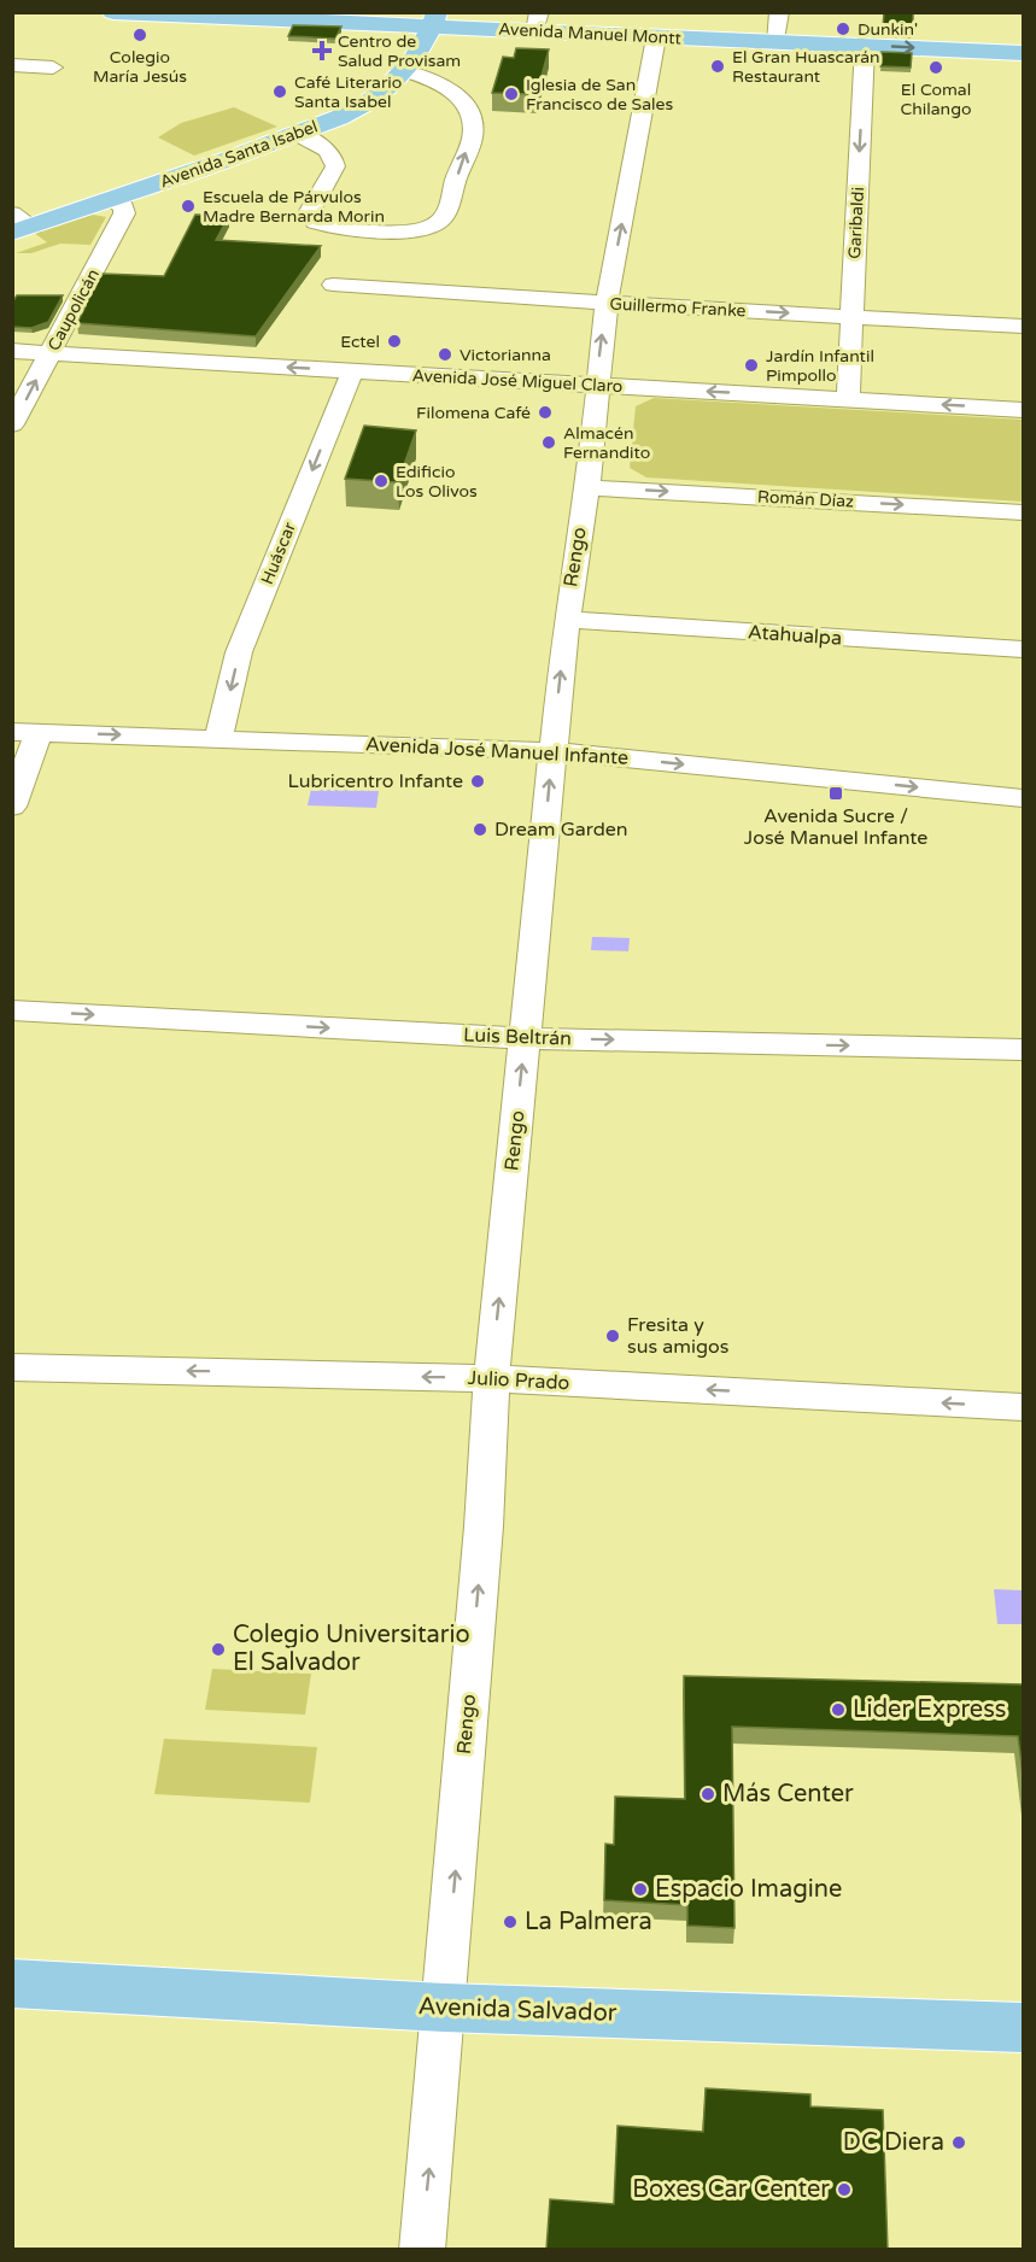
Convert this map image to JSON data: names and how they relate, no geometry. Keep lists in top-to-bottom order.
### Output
{
  "streets": {
    "main road": ["Avenida Manuel Montt", "Avenida Santa Isabel", "Avenida Salvador"],
    "street": [
      "Garibaldi",
      "Guillermo Franke",
      "Caupolicán",
      "Avenida José Miguel Claro",
      "Román Díaz",
      "Huáscar",
      "Rengo",
      "Atahualpa",
      "Avenida José Manuel Infante",
      "Luis Beltrán",
      "Julio Prado"
    ]
  },
  "crossings": [
    ["Avenida Manuel Montt", "Avenida Santa Isabel"],
    ["Avenida Manuel Montt", "Garibaldi"],
    ["Avenida Manuel Montt", "Rengo"],
    ["Avenida Santa Isabel", "Caupolicán"],
    ["Garibaldi", "Guillermo Franke"],
    ["Garibaldi", "Avenida José Miguel Claro"],
    ["Guillermo Franke", "Rengo"],
    ["Caupolicán", "Avenida José Miguel Claro"],
    ["Avenida José Miguel Claro", "Huáscar"],
    ["Avenida José Miguel Claro", "Rengo"],
    ["Román Díaz", "Rengo"],
    ["Huáscar", "Avenida José Manuel Infante"],
    ["Rengo", "Atahualpa"],
    ["Rengo", "Avenida José Manuel Infante"],
    ["Rengo", "Luis Beltrán"],
    ["Rengo", "Julio Prado"],
    ["Rengo", "Avenida Salvador"]
  ],
  "one_way": [
    "Garibaldi",
    "Guillermo Franke",
    "Avenida José Miguel Claro",
    "Román Díaz",
    "Huáscar",
    "Rengo",
    "Avenida José Manuel Infante",
    "Luis Beltrán",
    "Julio Prado"
  ],
  "places": {
    "other": [
      "Dunkin'",
      "Colegio María Jesús",
      "El Gran Huascarán Restaurant",
      "El Comal Chilango",
      "Café Literario Santa Isabel",
      "Iglesia de San Francisco de Sales",
      "Escuela de Párvulos Madre Bernarda Morin",
      "Ectel",
      "Victorianna",
      "Jardín Infantil Pimpollo",
      "Filomena Café",
      "Almacén Fernandito",
      "Edificio Los Olivos",
      "Lubricentro Infante",
      "Dream Garden",
      "Fresita y sus amigos",
      "Colegio Universitario El Salvador",
      "Lider Express",
      "Más Center",
      "Espacio Imagine",
      "La Palmera",
      "DC Diera",
      "Boxes Car Center"
    ],
    "health": ["Centro de Salud Provisam"],
    "transit": ["Avenida Sucre / José Manuel Infante"]
  }
}
